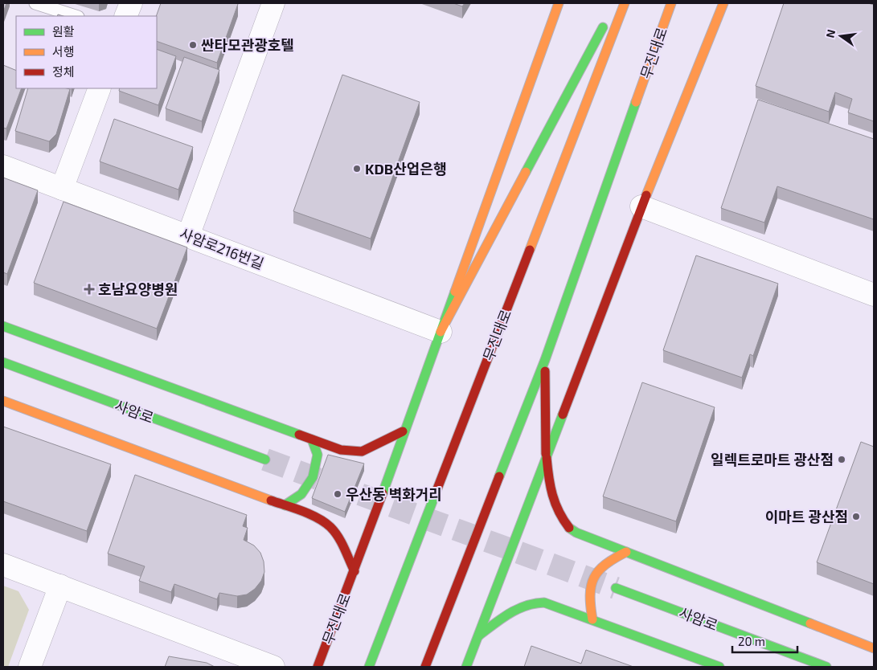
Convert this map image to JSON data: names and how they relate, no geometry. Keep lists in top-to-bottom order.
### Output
{
  "streets": {
    "main road": ["무진대로", "사암로"],
    "street": ["사암로216번길"]
  },
  "crossings": [
    ["무진대로", "사암로216번길"]
  ],
  "places": {
    "other": [
      "싼타모관광호텔",
      "KDB산업은행",
      "일렉트로마트 광산점",
      "우산동 벽화거리",
      "이마트 광산점"
    ],
    "health": ["호남요양병원"]
  },
  "legend": ["원활", "서행", "정체"],
  "scale_bar": "20 m",
  "north": "left"
}
